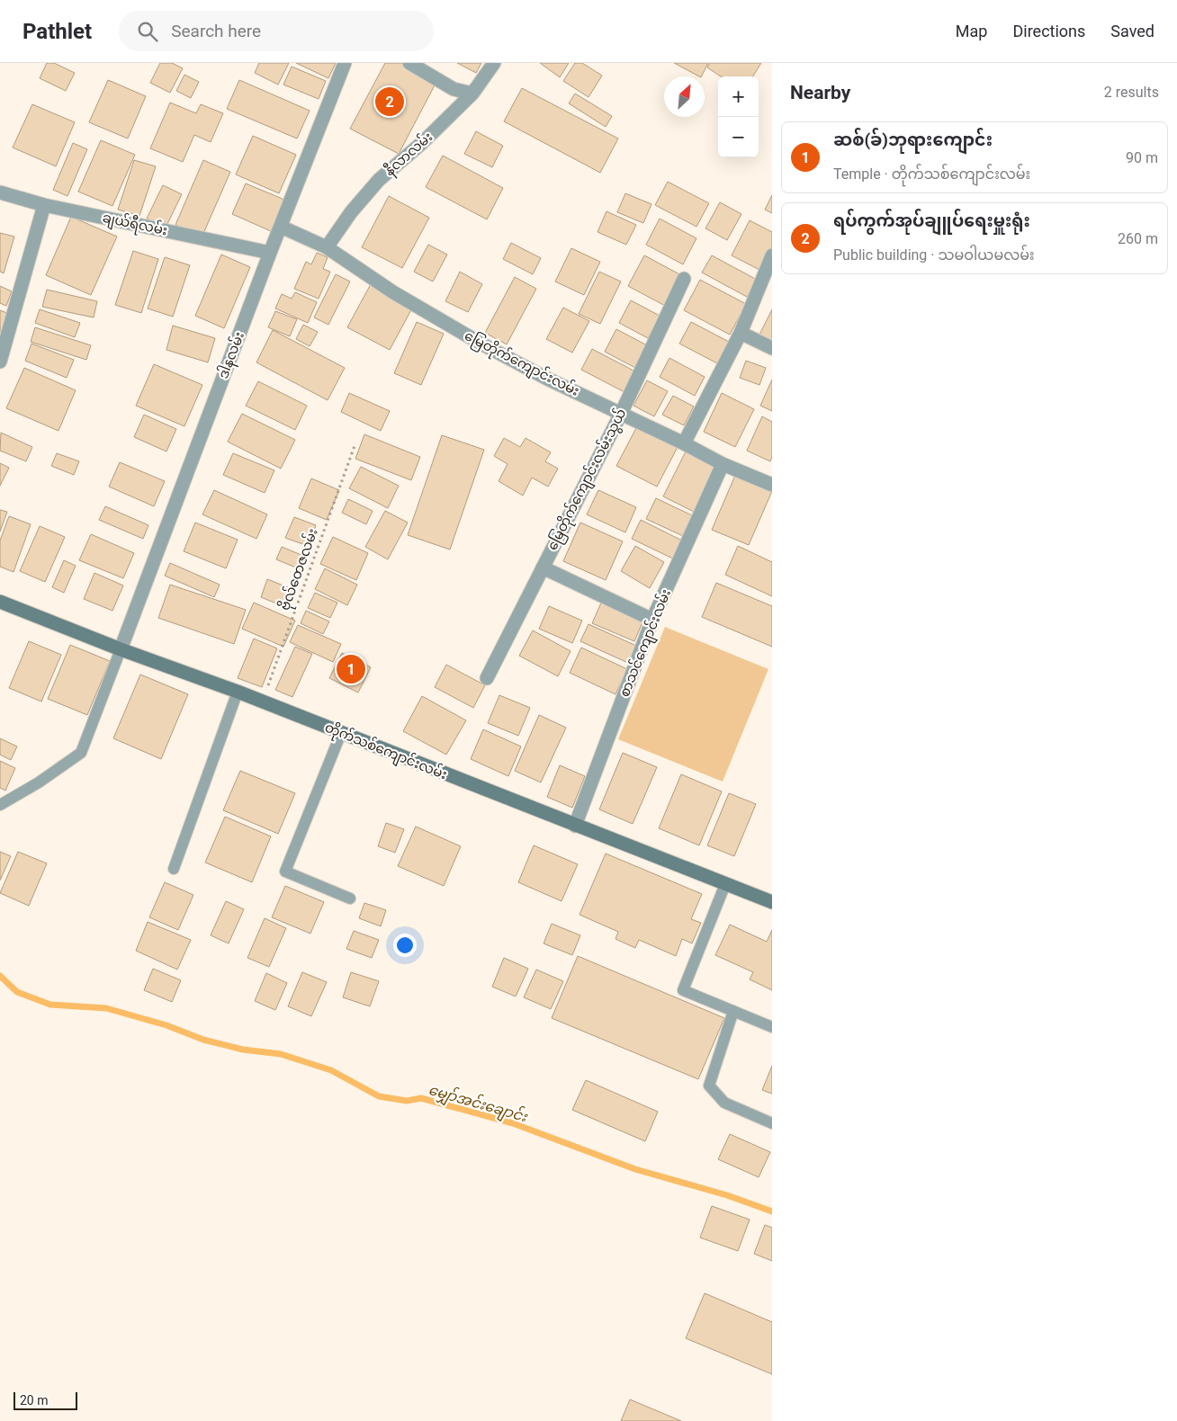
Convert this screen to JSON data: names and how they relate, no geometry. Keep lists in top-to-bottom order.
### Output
{
  "streets": {
    "street": [
      "နီလာလမ်း",
      "ချယ်ရီလမ်း",
      "ဒါနလမ်း",
      "မြေတိုက်ကျောင်းလမ်း",
      "မြေတိုက်ကျောင်းလမ်းသွယ်",
      "စာသင်ကျောင်းလမ်း",
      "တိုက်သစ်ကျောင်းလမ်း"
    ],
    "path": ["ဗိုလ်တေဇလမ်း"]
  },
  "crossings": [
    ["နီလာလမ်း", "မြေတိုက်ကျောင်းလမ်း"],
    ["ချယ်ရီလမ်း", "ဒါနလမ်း"],
    ["ဒါနလမ်း", "မြေတိုက်ကျောင်းလမ်း"],
    ["ဒါနလမ်း", "တိုက်သစ်ကျောင်းလမ်း"],
    ["မြေတိုက်ကျောင်းလမ်း", "မြေတိုက်ကျောင်းလမ်းသွယ်"],
    ["မြေတိုက်ကျောင်းလမ်း", "စာသင်ကျောင်းလမ်း"],
    ["ဗိုလ်တေဇလမ်း", "တိုက်သစ်ကျောင်းလမ်း"],
    ["စာသင်ကျောင်းလမ်း", "တိုက်သစ်ကျောင်းလမ်း"]
  ],
  "water": ["မျှော်အင်းချောင်း"],
  "scale_bar": "20 m",
  "north": "top right",
  "page": {
    "header": "Pathlet",
    "search": "Search here",
    "nav": ["Map", "Directions", "Saved"],
    "heading": ["Nearby", "2 results"],
    "map_buttons": ["+", "−"],
    "pins": ["2", "1"],
    "list": [
      {
        "mark": "1",
        "name": "ဆစ်(ခ်)ဘုရားကျောင်း",
        "note": "Temple · တိုက်သစ်ကျောင်းလမ်း",
        "value": "90 m"
      },
      {
        "mark": "2",
        "name": "ရပ်ကွက်အုပ်ချူပ်ရေးမှူးရုံး",
        "note": "Public building · သမဝါယမလမ်း",
        "value": "260 m"
      }
    ],
    "scale": "20 m"
  }
}
